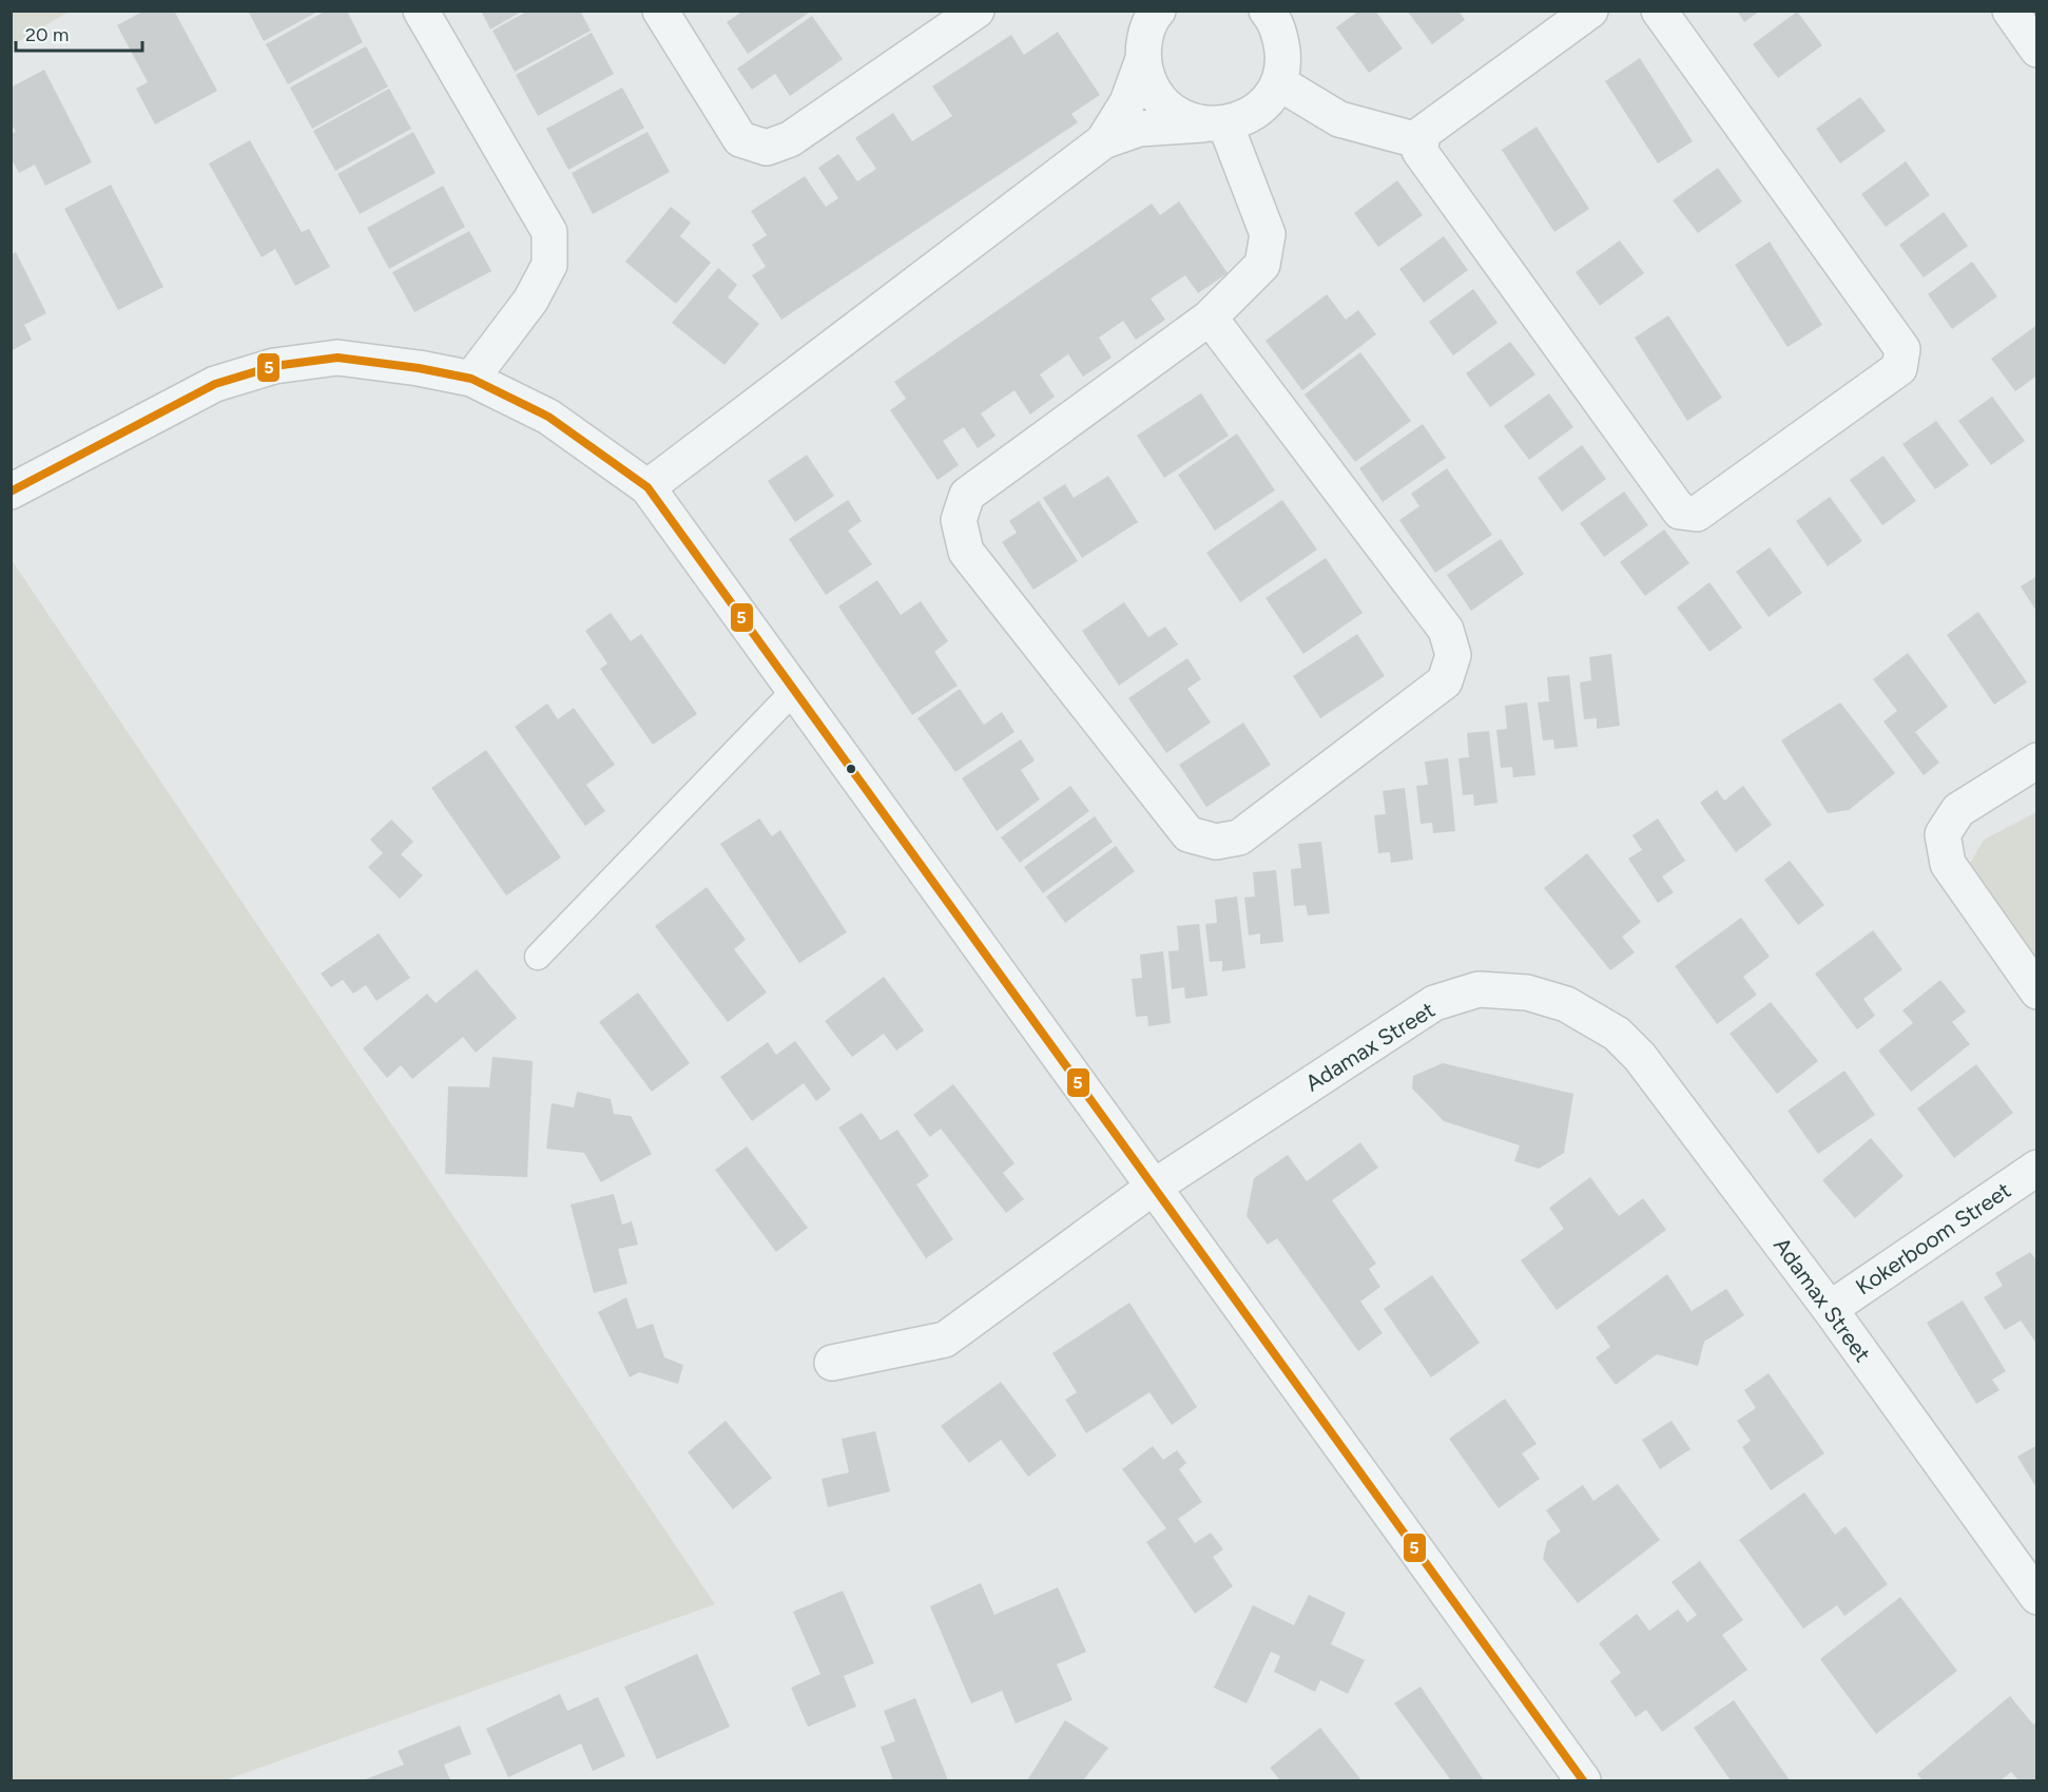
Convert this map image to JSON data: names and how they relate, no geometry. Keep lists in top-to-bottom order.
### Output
{
  "streets": {
    "street": ["Adamax Street", "Kokerboom Street"]
  },
  "crossings": [
    ["Adamax Street", "Kokerboom Street"]
  ],
  "lines": ["transit line 5"],
  "scale_bar": "20 m"
}
